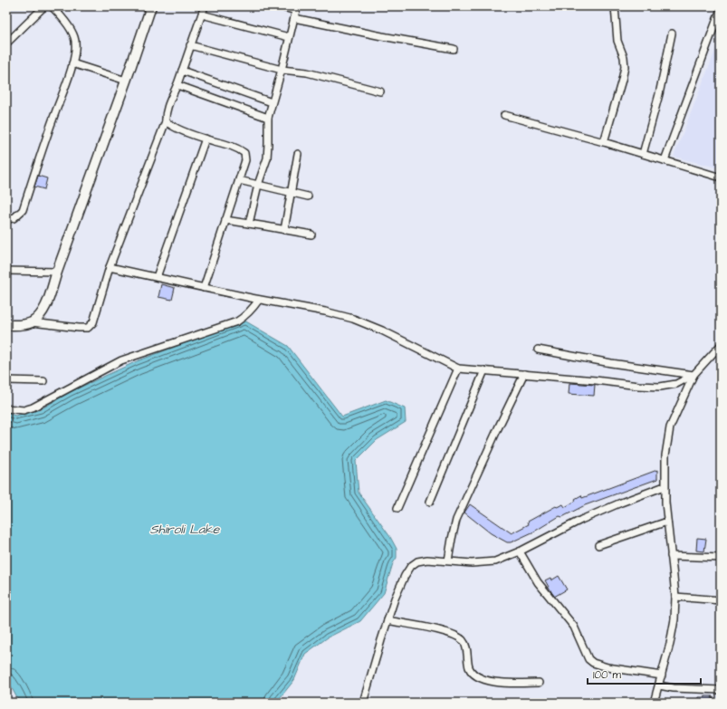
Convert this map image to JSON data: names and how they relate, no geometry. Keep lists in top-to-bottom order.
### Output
{
  "water": ["Shiroli Lake"],
  "scale_bar": "100 m"
}
